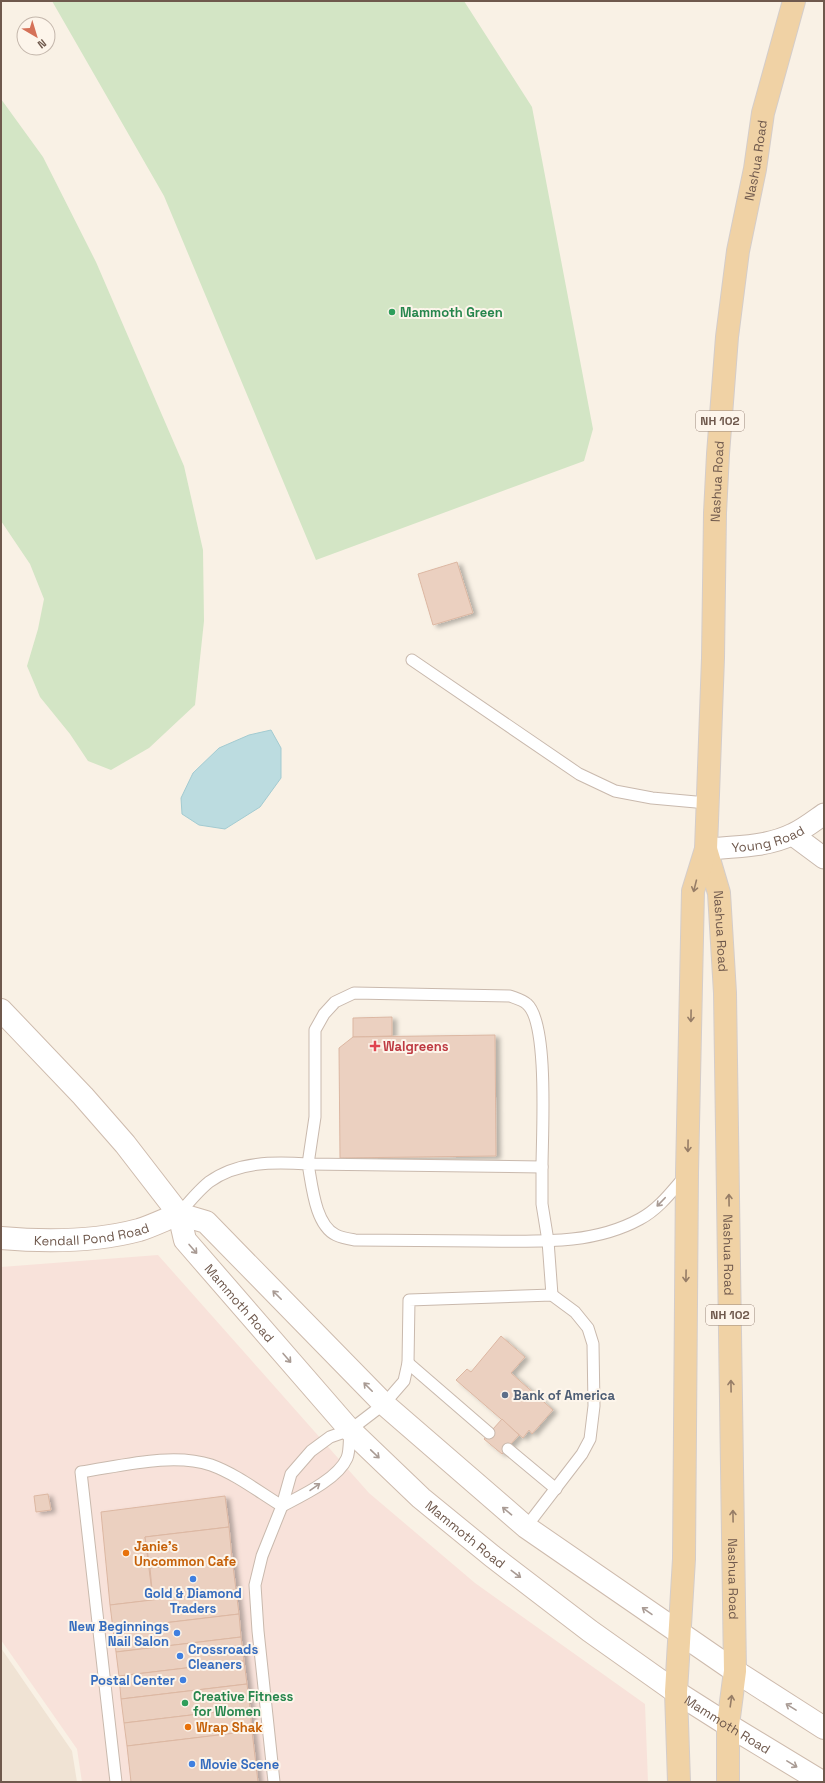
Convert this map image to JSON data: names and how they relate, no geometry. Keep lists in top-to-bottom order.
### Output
{
  "streets": {
    "main road": [
      "Nashua Road",
      "NH 102",
      "Kendall Pond Road",
      "Mammoth Road"
    ],
    "street": ["Young Road"]
  },
  "crossings": [
    ["Nashua Road", "Young Road"],
    ["Nashua Road", "Mammoth Road"],
    ["Kendall Pond Road", "Mammoth Road"]
  ],
  "places": {
    "other": [
      "Mammoth Green",
      "Bank of America",
      "Janie's Uncommon Cafe",
      "Gold & Diamond Traders",
      "New Beginnings Nail Salon",
      "Crossroads Cleaners",
      "Postal Center",
      "Creative Fitness for Women",
      "Wrap Shak",
      "Movie Scene"
    ],
    "health": ["Walgreens"]
  },
  "north": "bottom right"
}
